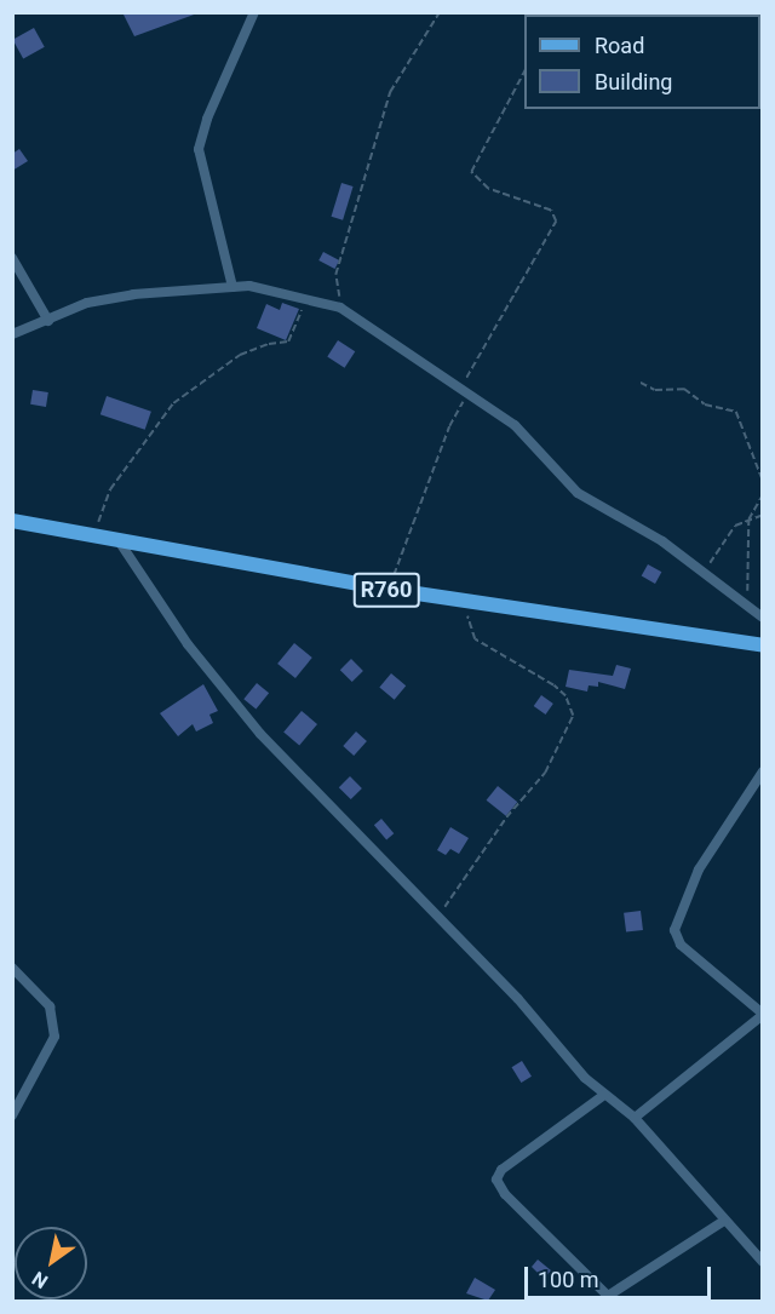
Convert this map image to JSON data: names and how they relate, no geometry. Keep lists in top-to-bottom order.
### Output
{
  "streets": {
    "main road": ["R760"]
  },
  "legend": ["Road", "Building"],
  "scale_bar": "100 m",
  "north": "bottom left"
}
